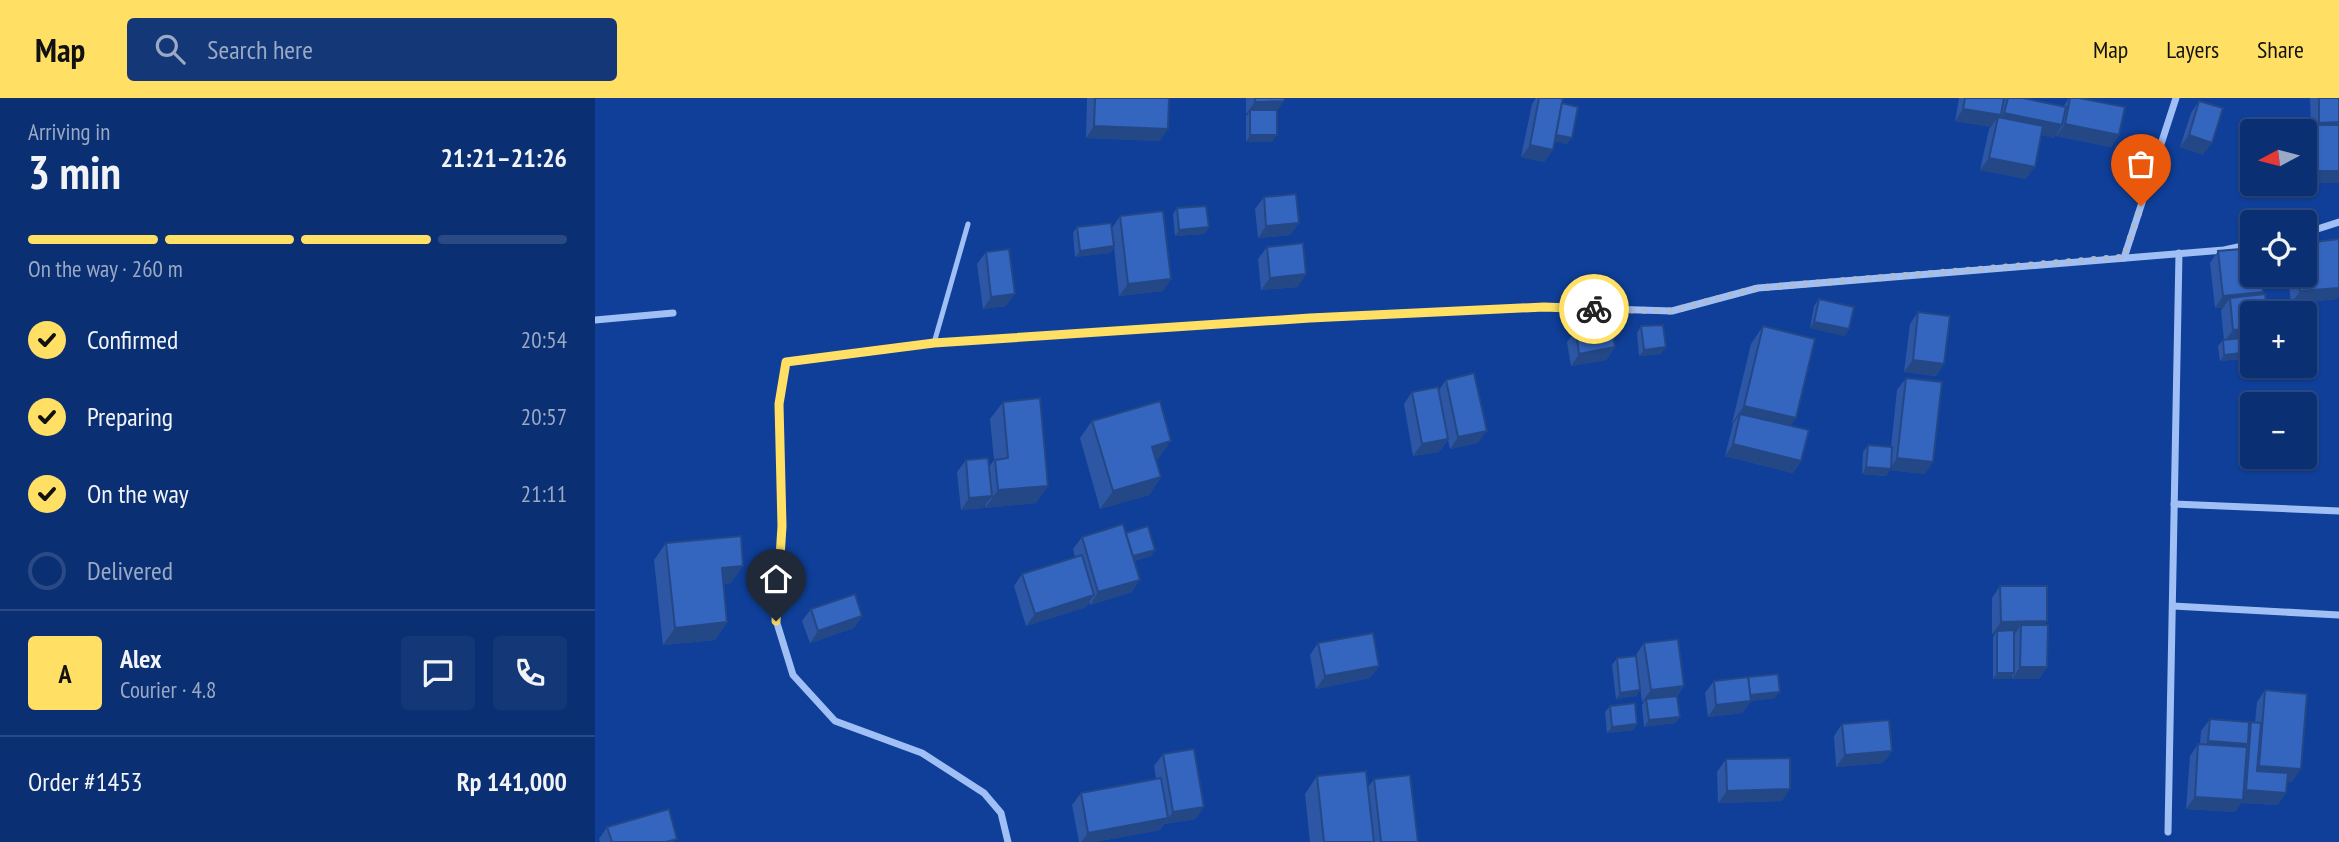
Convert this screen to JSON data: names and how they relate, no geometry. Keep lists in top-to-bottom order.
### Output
{
  "north": "left",
  "page": {
    "header": "Map",
    "search": "Search here",
    "nav": ["Map", "Layers", "Share"],
    "heading": ["3 min", "Arriving in", "21:21–21:26"],
    "panel": [
      "Alex",
      "Courier · 4.8",
      "Order #1453",
      "Rp 141,000"
    ],
    "map_buttons": ["+", "−"],
    "bar": "On the way · 260 m",
    "list": [
      ["Confirmed", "20:54"],
      ["Preparing", "20:57"],
      ["On the way", "21:11"],
      "Delivered"
    ],
    "round": "A"
  }
}
